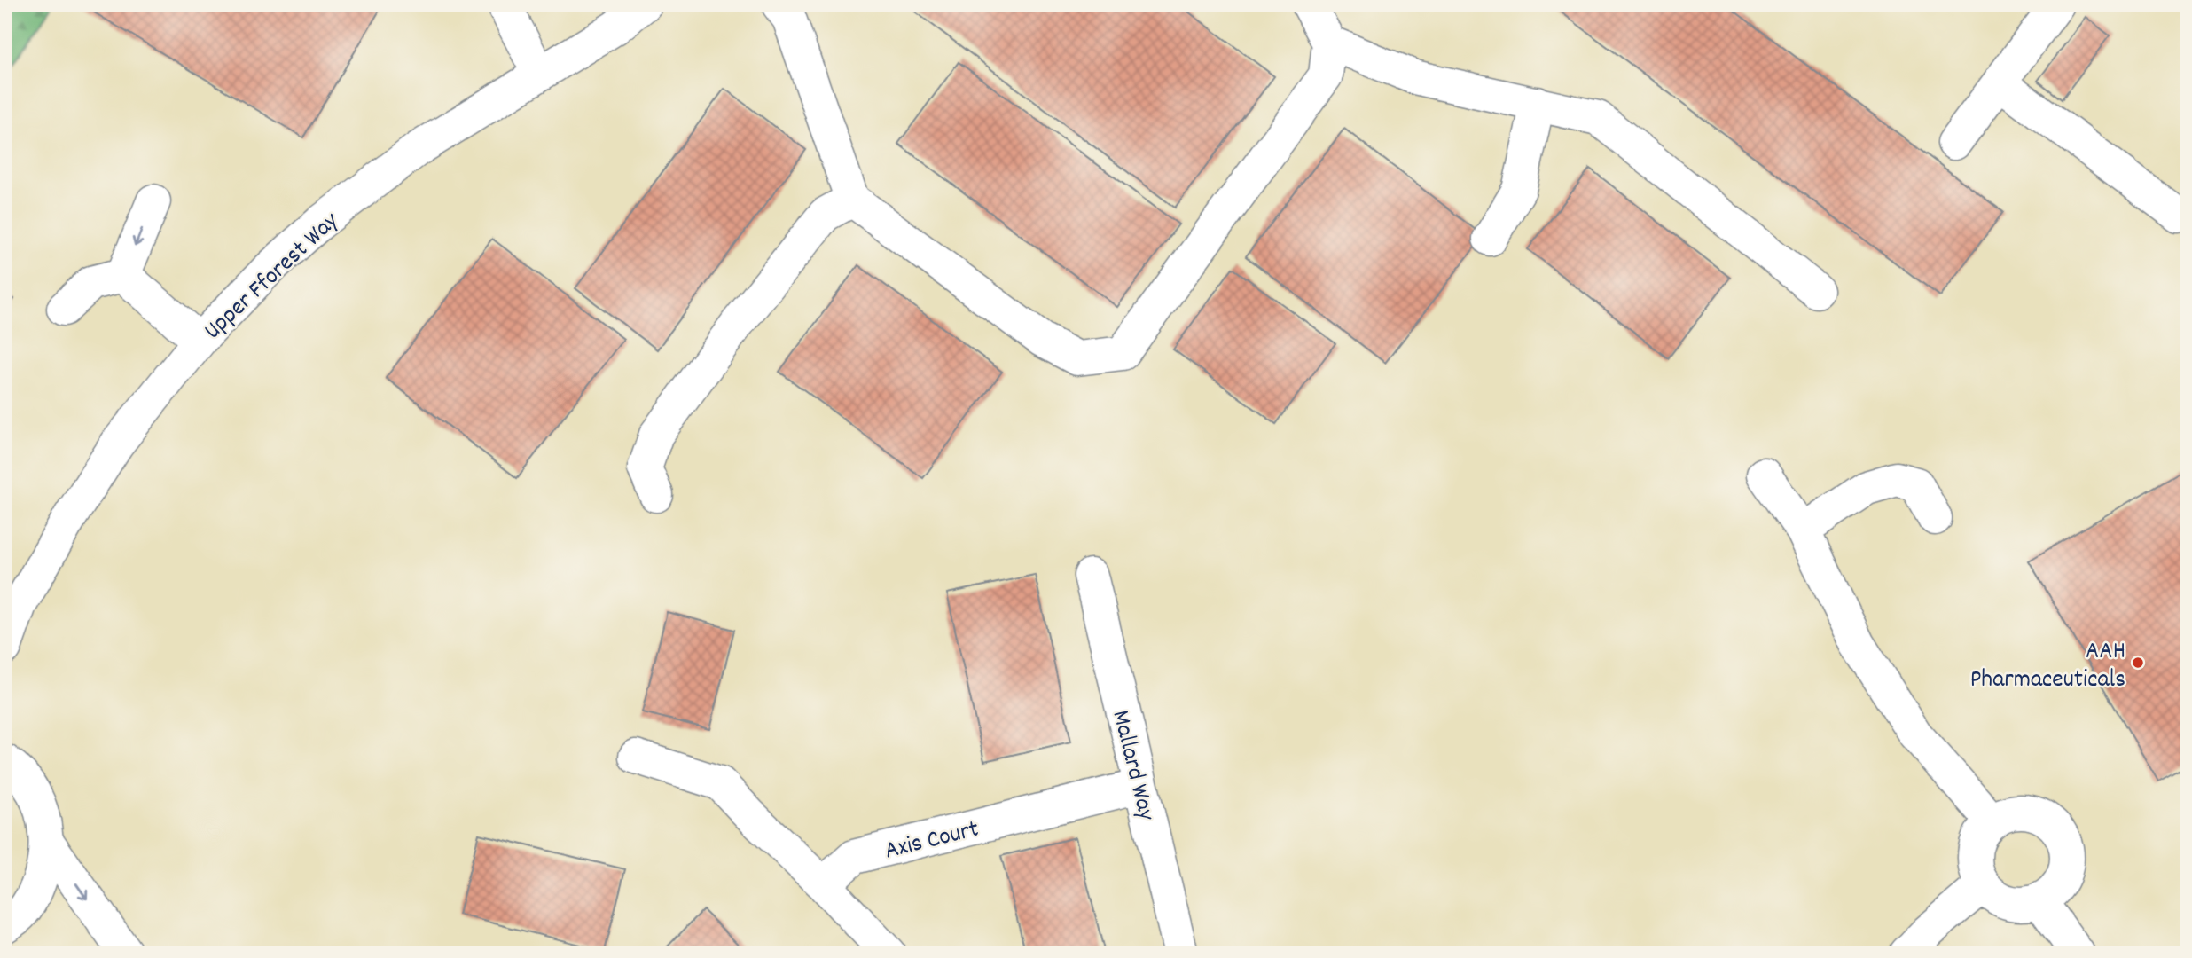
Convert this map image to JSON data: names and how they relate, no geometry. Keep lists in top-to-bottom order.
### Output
{
  "streets": {
    "street": ["Upper Fforest Way", "Mallard Way", "Axis Court"]
  },
  "crossings": [
    ["Mallard Way", "Axis Court"]
  ],
  "places": ["AAH Pharmaceuticals"]
}
